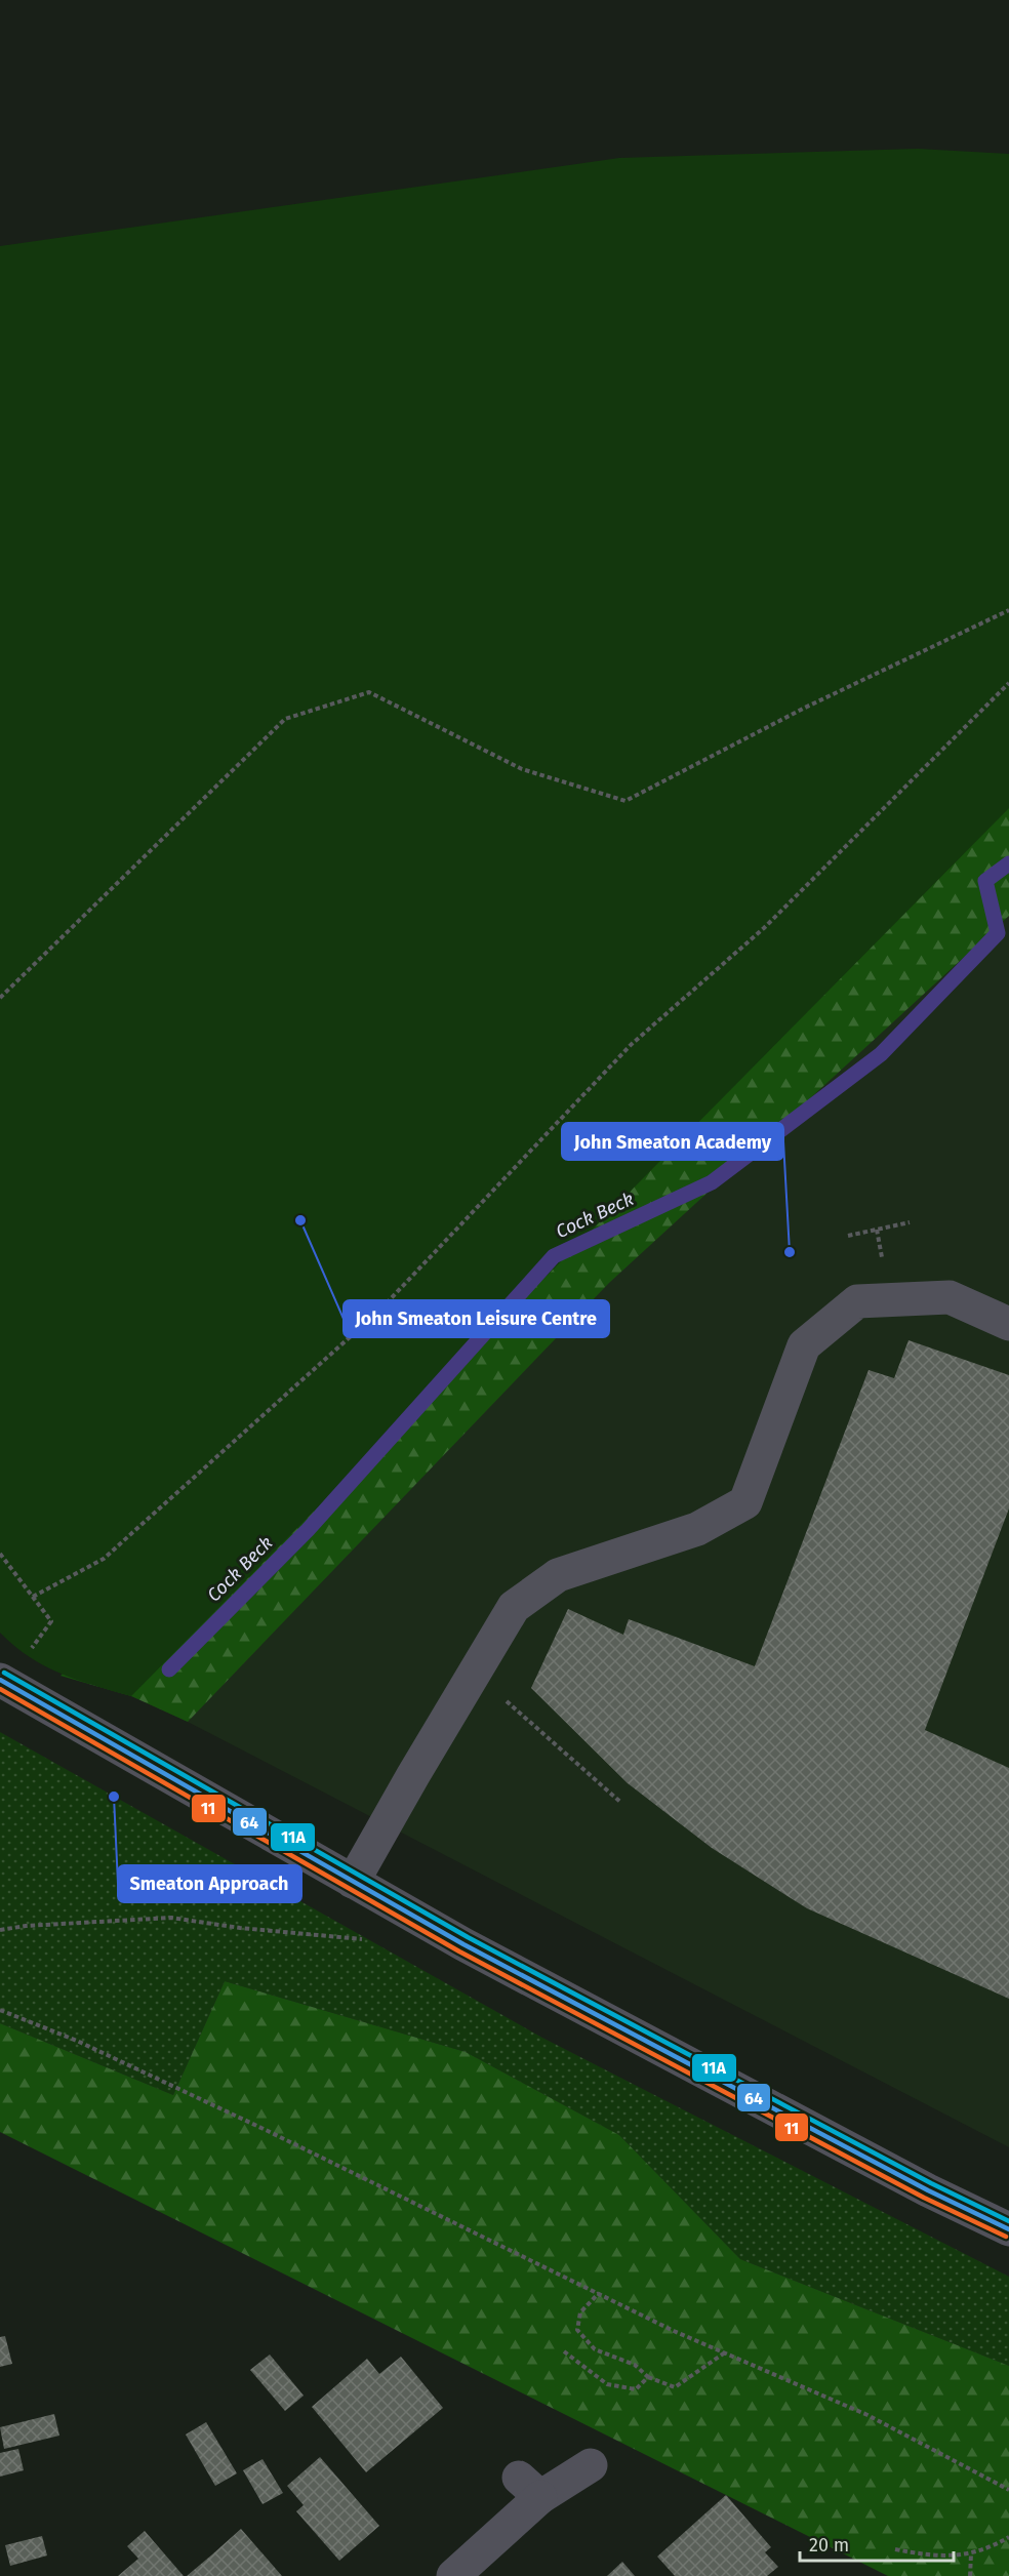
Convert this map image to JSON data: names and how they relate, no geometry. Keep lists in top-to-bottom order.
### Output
{
  "water": ["Cock Beck"],
  "places": ["John Smeaton Leisure Centre", "John Smeaton Academy", "Smeaton Approach"],
  "lines": ["transit line 11A", "transit line 64", "transit line 11"],
  "scale_bar": "20 m"
}
